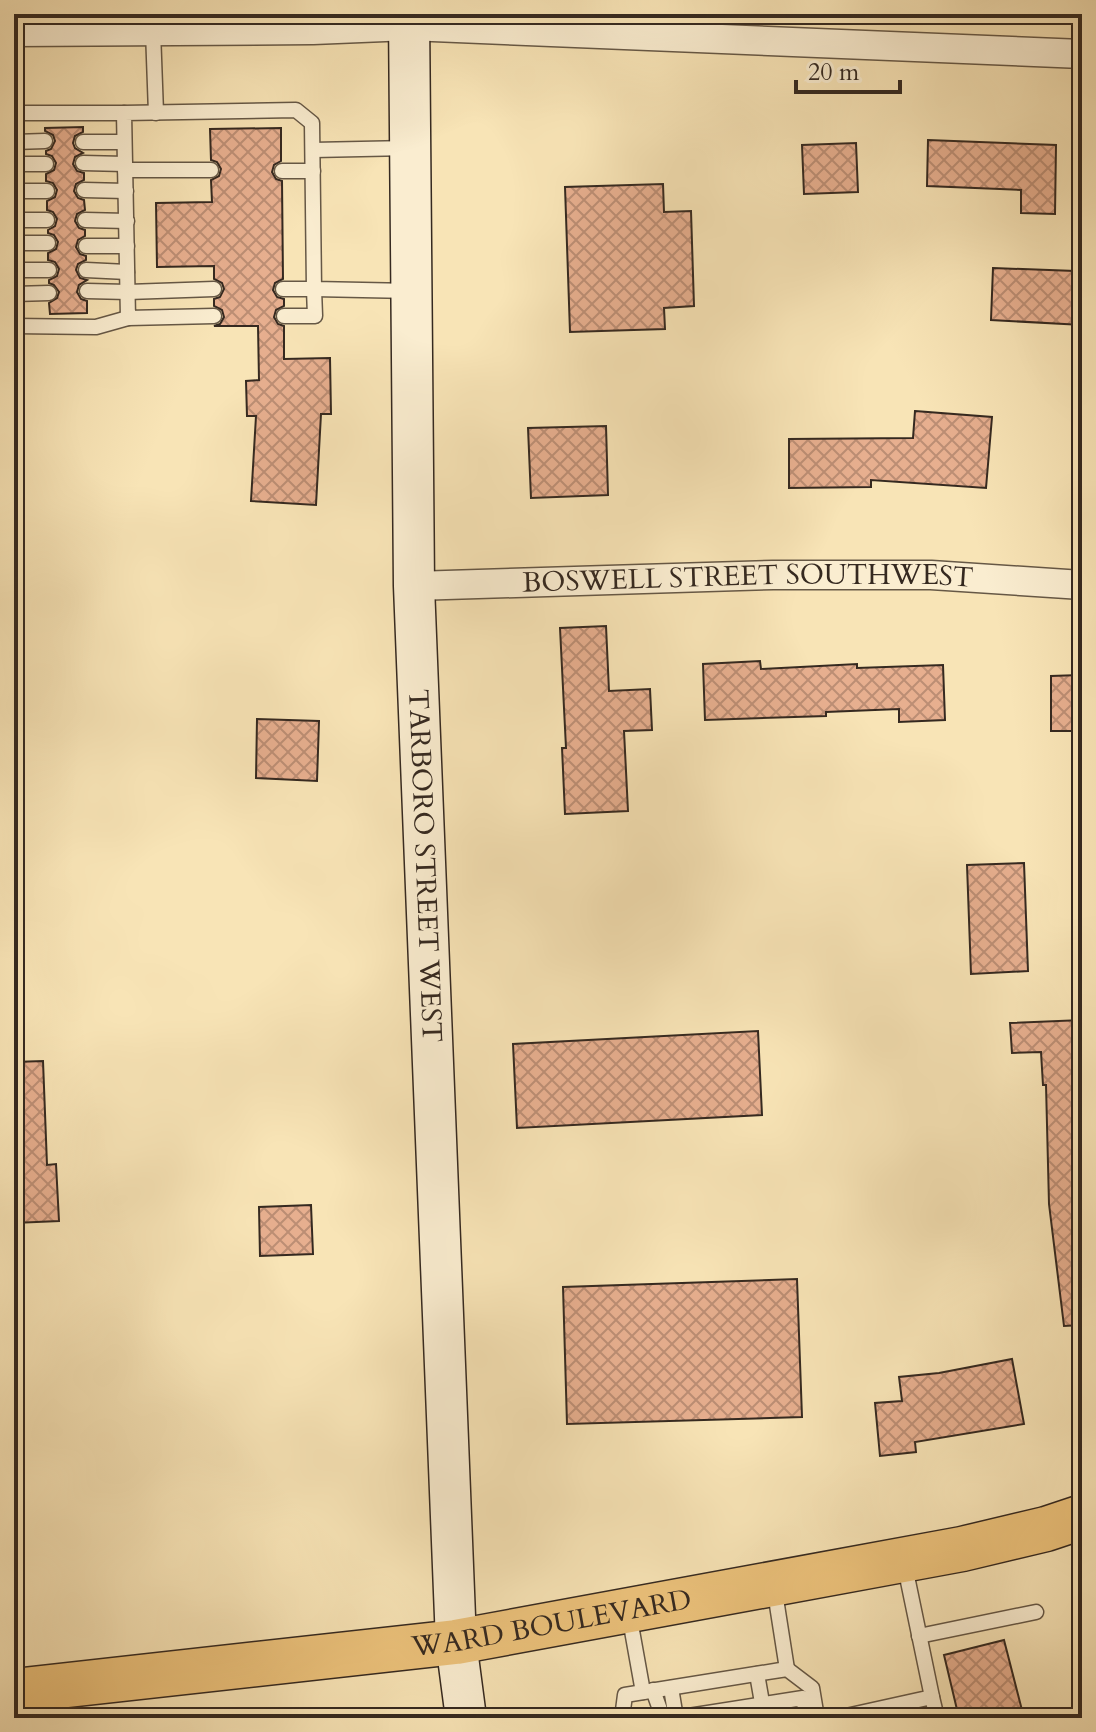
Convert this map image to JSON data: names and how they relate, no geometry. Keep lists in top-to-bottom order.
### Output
{
  "streets": {
    "main road": ["TARBORO STREET WEST", "WARD BOULEVARD"],
    "street": ["BOSWELL STREET SOUTHWEST"]
  },
  "crossings": [
    ["BOSWELL STREET SOUTHWEST", "TARBORO STREET WEST"],
    ["TARBORO STREET WEST", "WARD BOULEVARD"]
  ],
  "scale_bar": "20 m"
}
